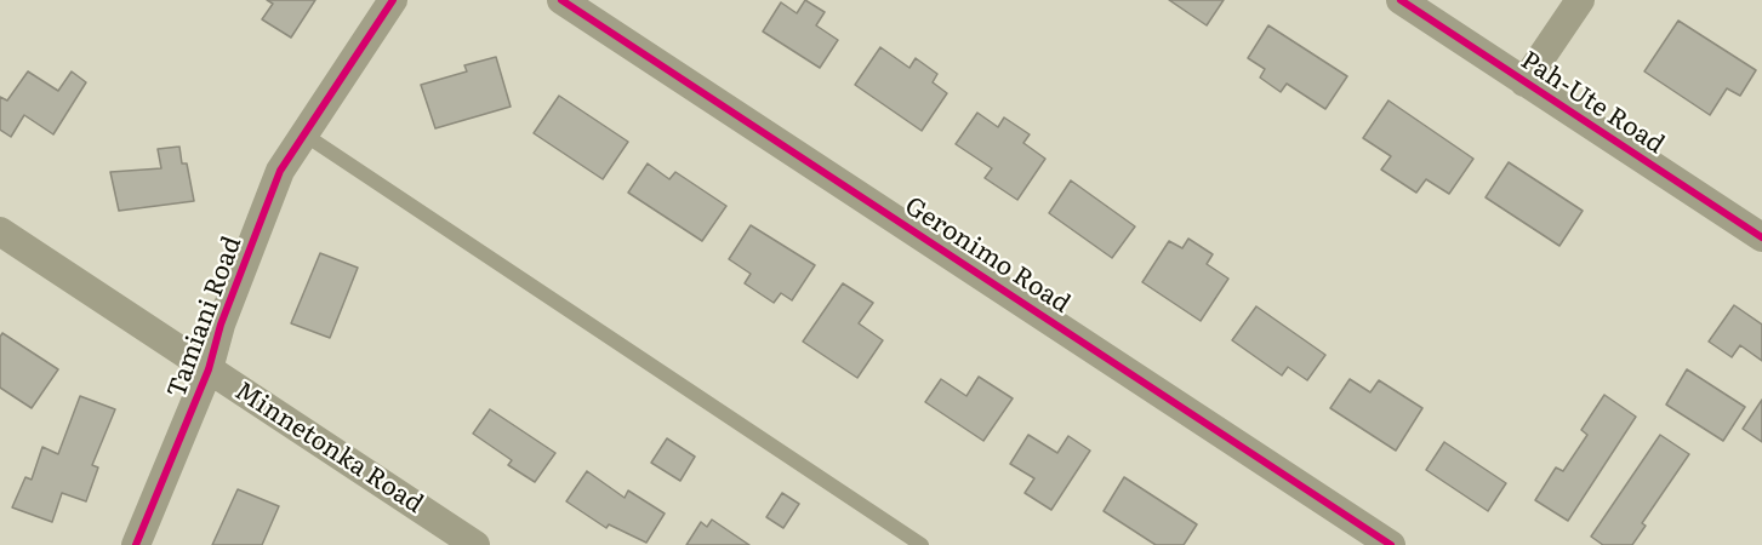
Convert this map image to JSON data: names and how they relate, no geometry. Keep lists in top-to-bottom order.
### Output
{
  "streets": {
    "street": [
      "Pah-Ute Road",
      "Geronimo Road",
      "Tamiani Road",
      "Minnetonka Road"
    ]
  },
  "crossings": [
    ["Tamiani Road", "Minnetonka Road"]
  ]
}
